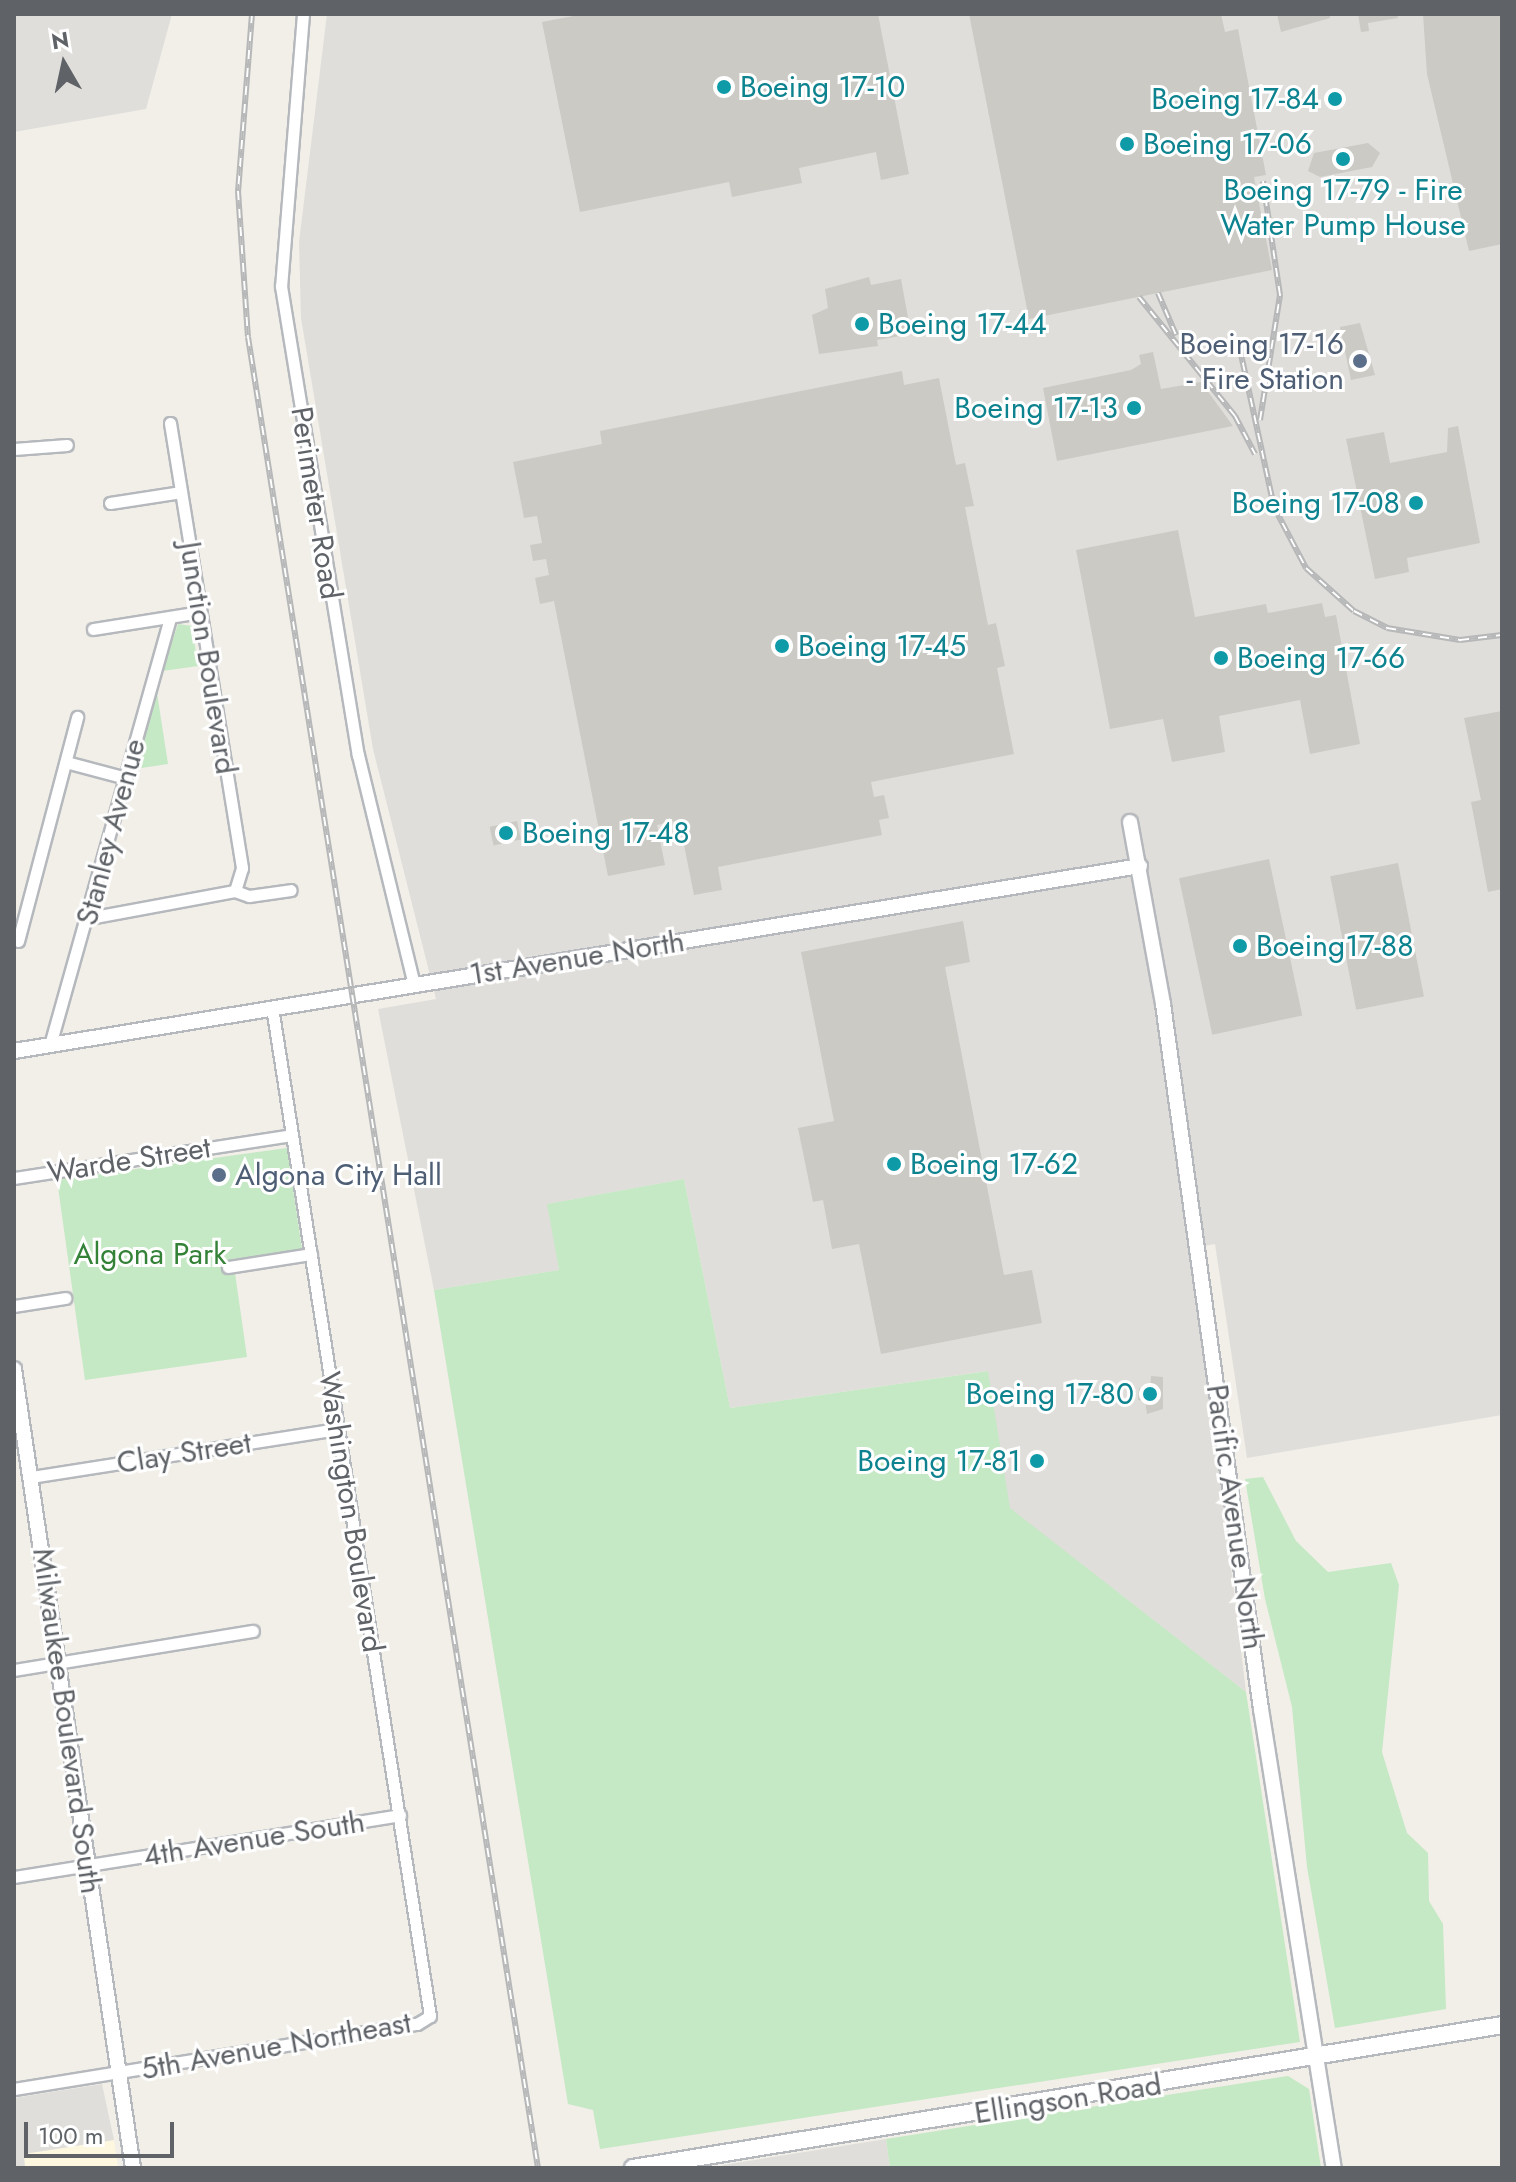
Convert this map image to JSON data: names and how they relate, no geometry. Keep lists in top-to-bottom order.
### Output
{
  "streets": {
    "main road": ["Ellingson Road"],
    "street": [
      "Perimeter Road",
      "Junction Boulevard",
      "Stanley Avenue",
      "1st Avenue North",
      "Warde Street",
      "Clay Street",
      "Washington Boulevard",
      "Pacific Avenue North",
      "Milwaukee Boulevard South",
      "4th Avenue South",
      "5th Avenue Northeast"
    ]
  },
  "crossings": [
    ["Perimeter Road", "1st Avenue North"],
    ["Stanley Avenue", "1st Avenue North"],
    ["1st Avenue North", "Washington Boulevard"],
    ["1st Avenue North", "Pacific Avenue North"],
    ["Warde Street", "Washington Boulevard"],
    ["Clay Street", "Washington Boulevard"],
    ["Clay Street", "Milwaukee Boulevard South"],
    ["Washington Boulevard", "4th Avenue South"],
    ["Washington Boulevard", "5th Avenue Northeast"],
    ["Pacific Avenue North", "Ellingson Road"],
    ["Milwaukee Boulevard South", "4th Avenue South"],
    ["Milwaukee Boulevard South", "5th Avenue Northeast"]
  ],
  "parks": ["Algona Park"],
  "places": [
    "Boeing 17-10",
    "Boeing 17-84",
    "Boeing 17-06",
    "Boeing 17-79 - Fire Water Pump House",
    "Boeing 17-44",
    "Boeing 17-16 - Fire Station",
    "Boeing 17-13",
    "Boeing 17-08",
    "Boeing 17-45",
    "Boeing 17-66",
    "Boeing 17-48",
    "Boeing17-88",
    "Boeing 17-62",
    "Algona City Hall",
    "Boeing 17-80",
    "Boeing 17-81"
  ],
  "scale_bar": "100 m",
  "north": "top"
}
